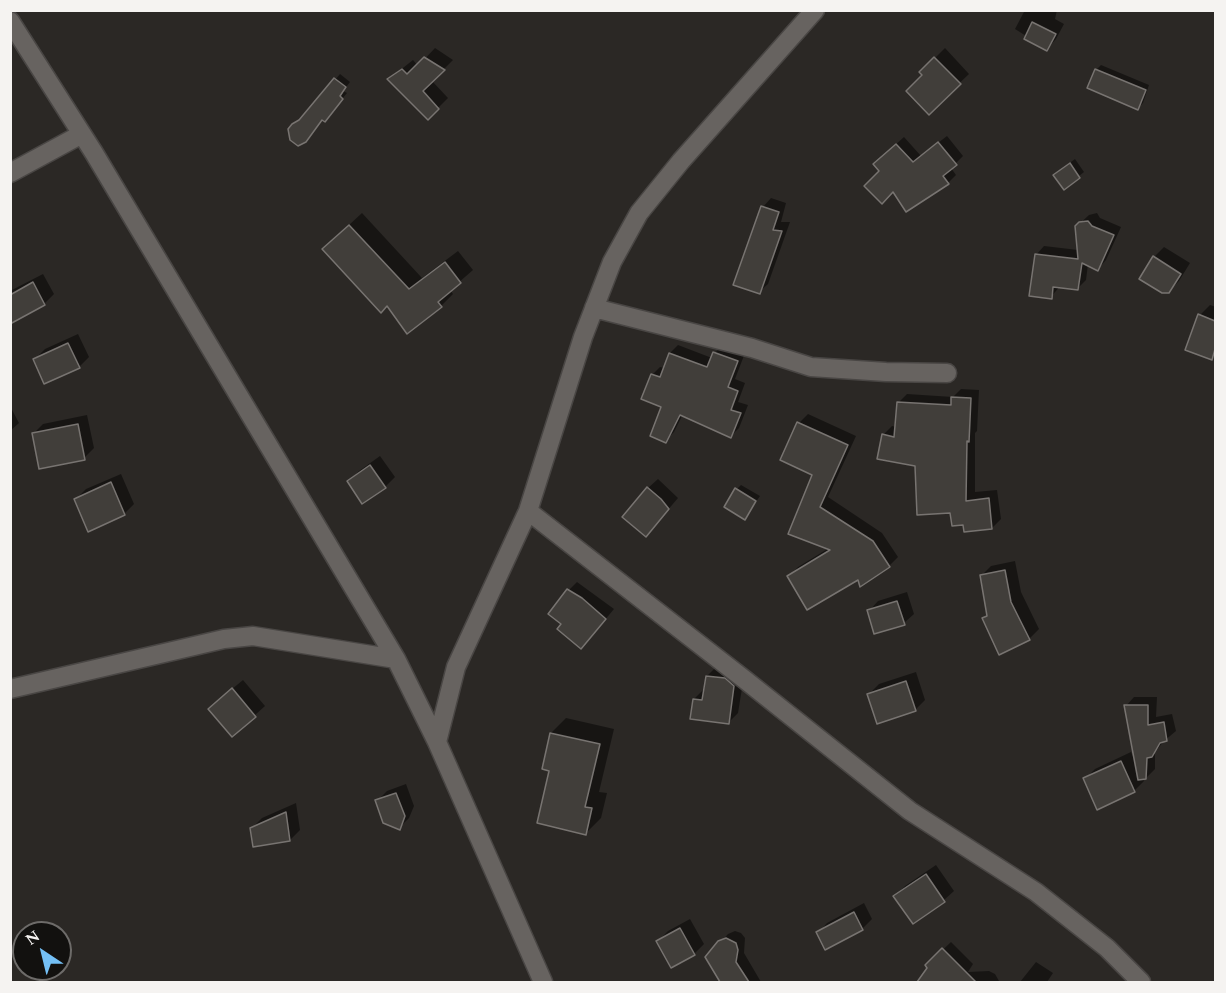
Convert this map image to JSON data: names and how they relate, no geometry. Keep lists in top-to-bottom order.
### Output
{
  "north": "top left"
}
